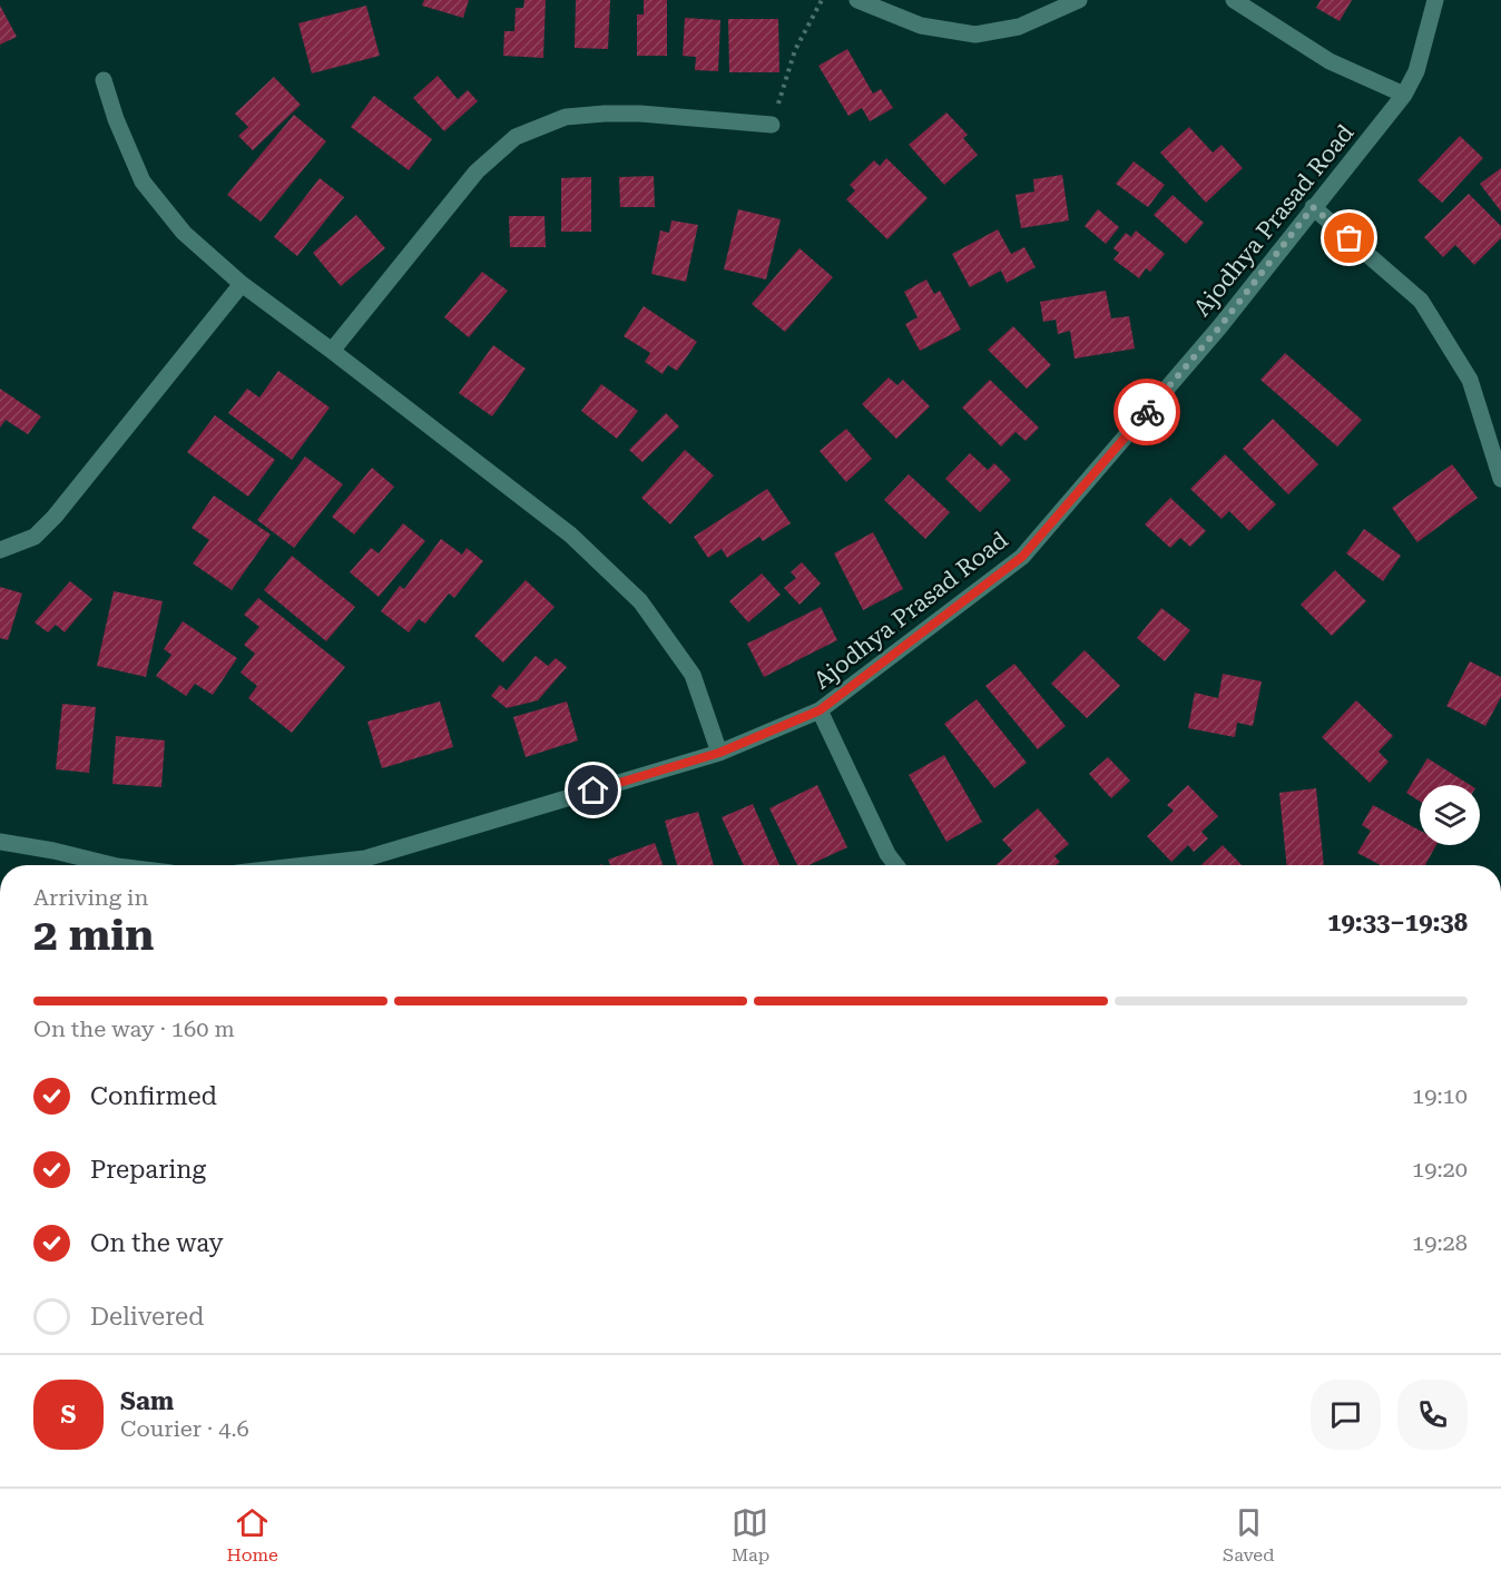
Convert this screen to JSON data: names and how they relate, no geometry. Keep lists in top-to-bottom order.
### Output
{
  "streets": {
    "street": ["Ajodhya Prasad Road"]
  },
  "page": {
    "heading": ["2 min", "Arriving in", "19:33–19:38"],
    "panel": ["Sam", "Courier · 4.6"],
    "bar": "On the way · 160 m",
    "list": [
      ["Confirmed", "19:10"],
      ["Preparing", "19:20"],
      ["On the way", "19:28"],
      "Delivered"
    ],
    "round": "S",
    "tabs": ["Home", "Map", "Saved"]
  }
}
